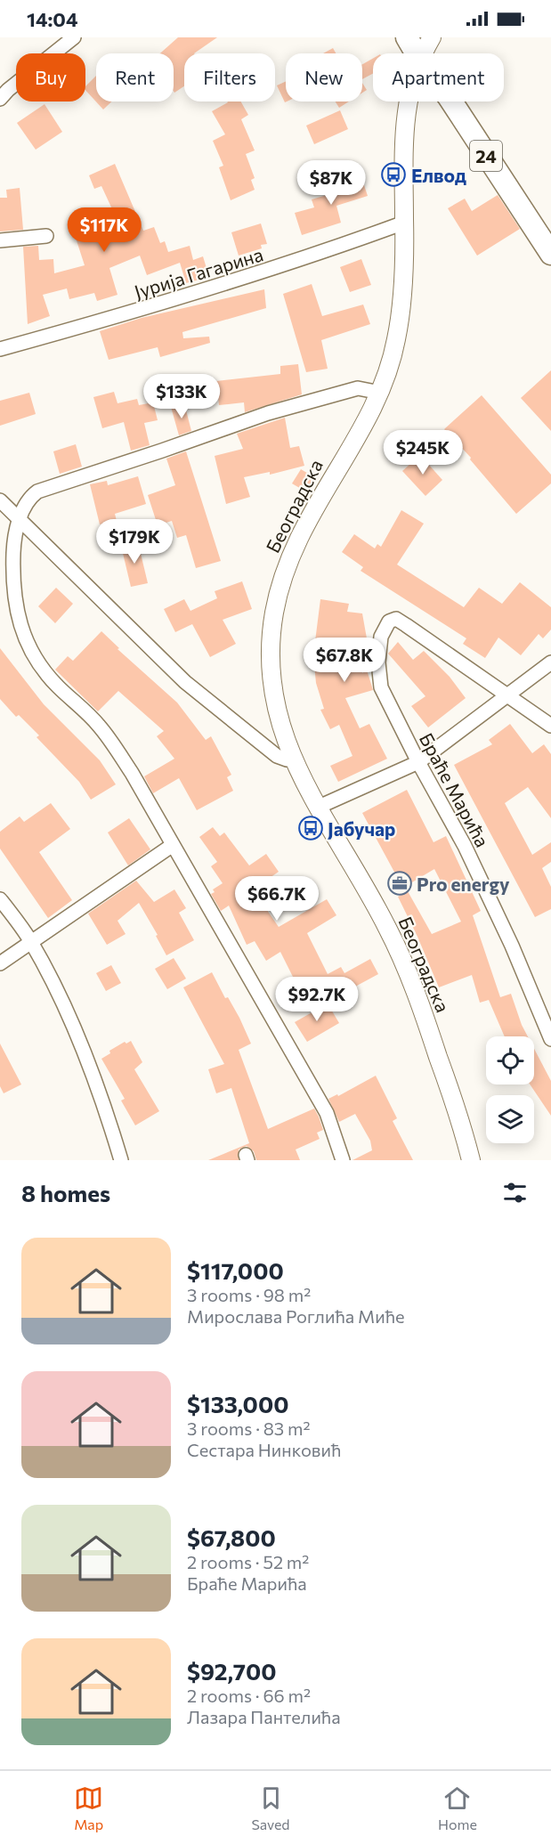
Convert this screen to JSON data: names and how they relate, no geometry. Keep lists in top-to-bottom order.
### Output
{
  "streets": {
    "main road": ["24"],
    "street": ["Јурија Гагарина", "Београдска", "Браће Марића"]
  },
  "crossings": [
    ["Јурија Гагарина", "Београдска"]
  ],
  "places": {
    "bus stop": ["Елвод", "Јабучар"],
    "office": ["Pro energy"]
  },
  "page": {
    "status": "14:04",
    "chip": [
      "Buy",
      "Rent",
      "Filters",
      "New",
      "Apartment"
    ],
    "price": [
      "$87K",
      "$117K",
      "$133K",
      "$245K",
      "$179K",
      "$67.8K",
      "$66.7K",
      "$92.7K"
    ],
    "heading": "8 homes",
    "list": [
      {
        "name": "$117,000",
        "note": "3 rooms · 98 m² · Мирослава Роглића Миће"
      },
      {
        "name": "$133,000",
        "note": "3 rooms · 83 m² · Сестара Нинковић"
      },
      {
        "name": "$67,800",
        "note": "2 rooms · 52 m² · Браће Марића"
      },
      {
        "name": "$92,700",
        "note": "2 rooms · 66 m² · Лазара Пантелића"
      }
    ],
    "tabs": ["Map", "Saved", "Home"]
  }
}
